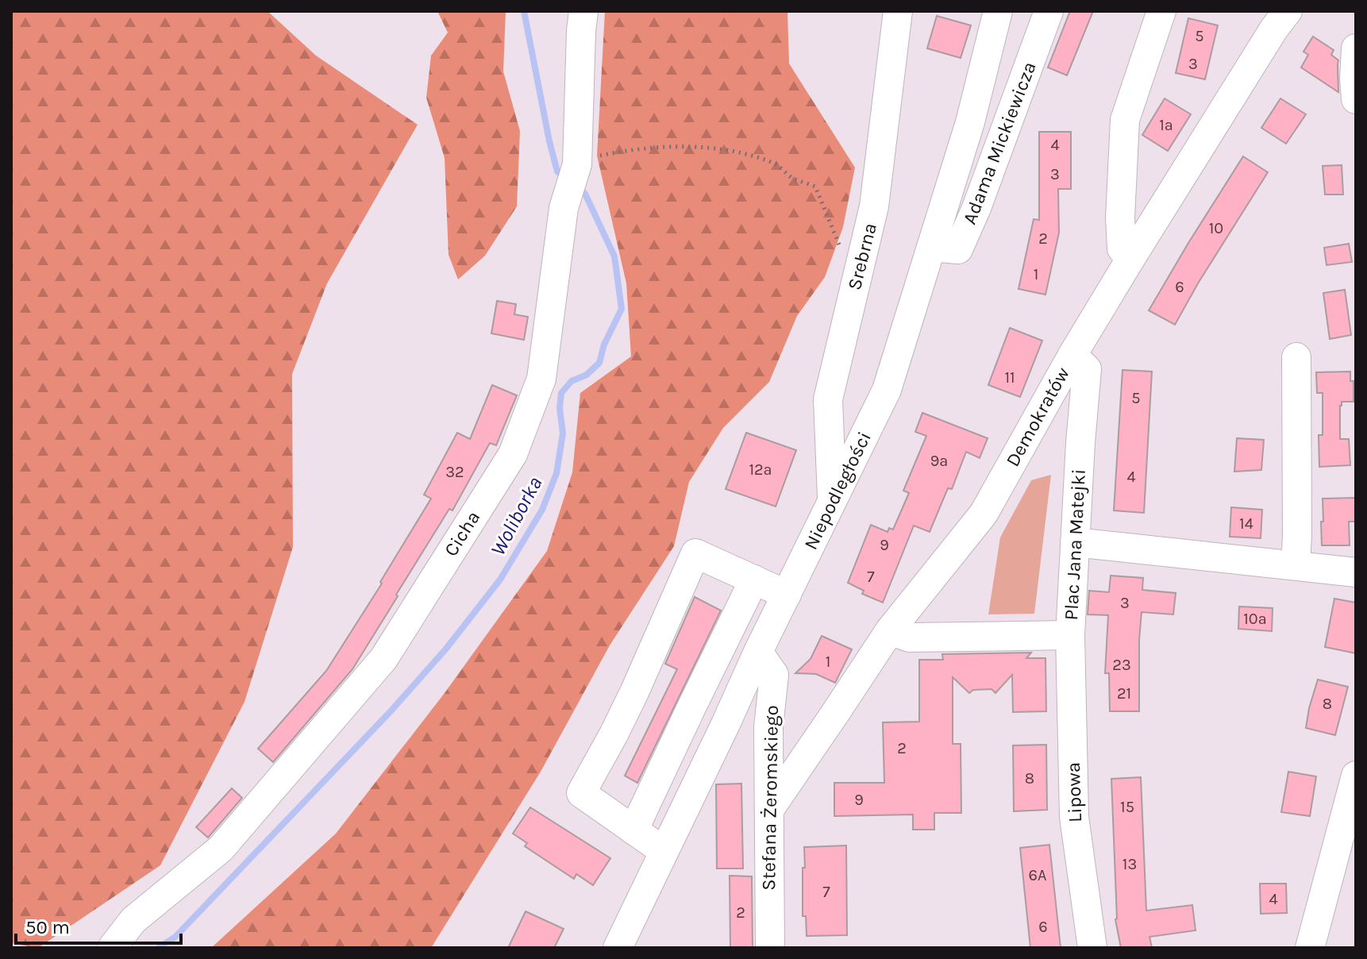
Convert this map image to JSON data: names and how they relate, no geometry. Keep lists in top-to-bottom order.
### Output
{
  "streets": {
    "street": [
      "Adama Mickiewicza",
      "Srebrna",
      "Demokratów",
      "Niepodległości",
      "Cicha",
      "Plac Jana Matejki",
      "Lipowa",
      "Stefana Żeromskiego"
    ]
  },
  "crossings": [
    ["Adama Mickiewicza", "Niepodległości"],
    ["Srebrna", "Niepodległości"],
    ["Demokratów", "Plac Jana Matejki"],
    ["Demokratów", "Stefana Żeromskiego"],
    ["Niepodległości", "Stefana Żeromskiego"],
    ["Plac Jana Matejki", "Lipowa"]
  ],
  "water": ["Woliborka"],
  "house_numbers": [
    "5",
    "3",
    "1a",
    "4",
    "3",
    "10",
    "2",
    "1",
    "6",
    "11",
    "5",
    "9a",
    "12a",
    "32",
    "4",
    "14",
    "9",
    "7",
    "3",
    "10a",
    "1",
    "23",
    "21",
    "8",
    "2",
    "8",
    "9",
    "15",
    "13",
    "6A",
    "7",
    "4",
    "2",
    "6"
  ],
  "scale_bar": "50 m"
}
